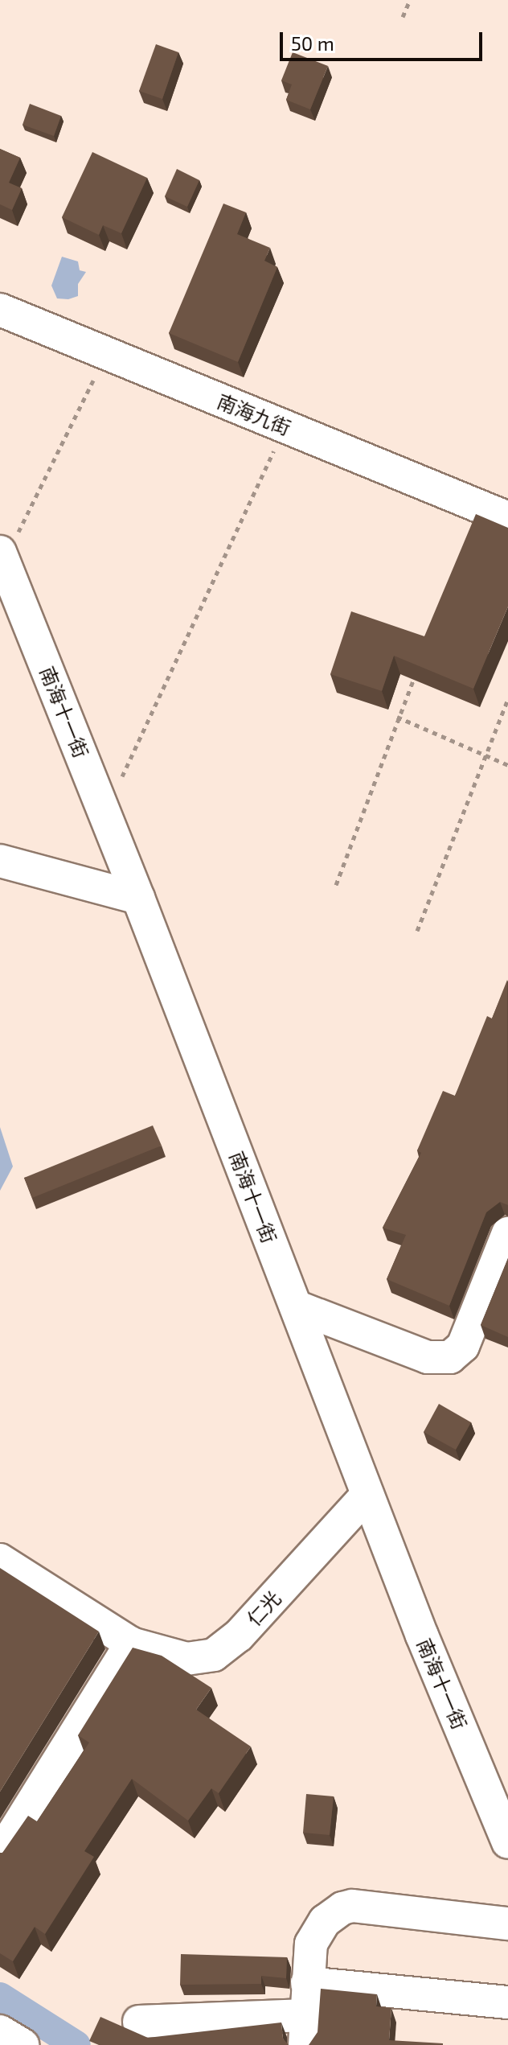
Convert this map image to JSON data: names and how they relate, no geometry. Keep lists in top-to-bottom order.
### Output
{
  "streets": {
    "street": ["南海九街", "南海十一街", "仁光"]
  },
  "crossings": [
    ["南海十一街", "仁光"]
  ],
  "scale_bar": "50 m"
}
